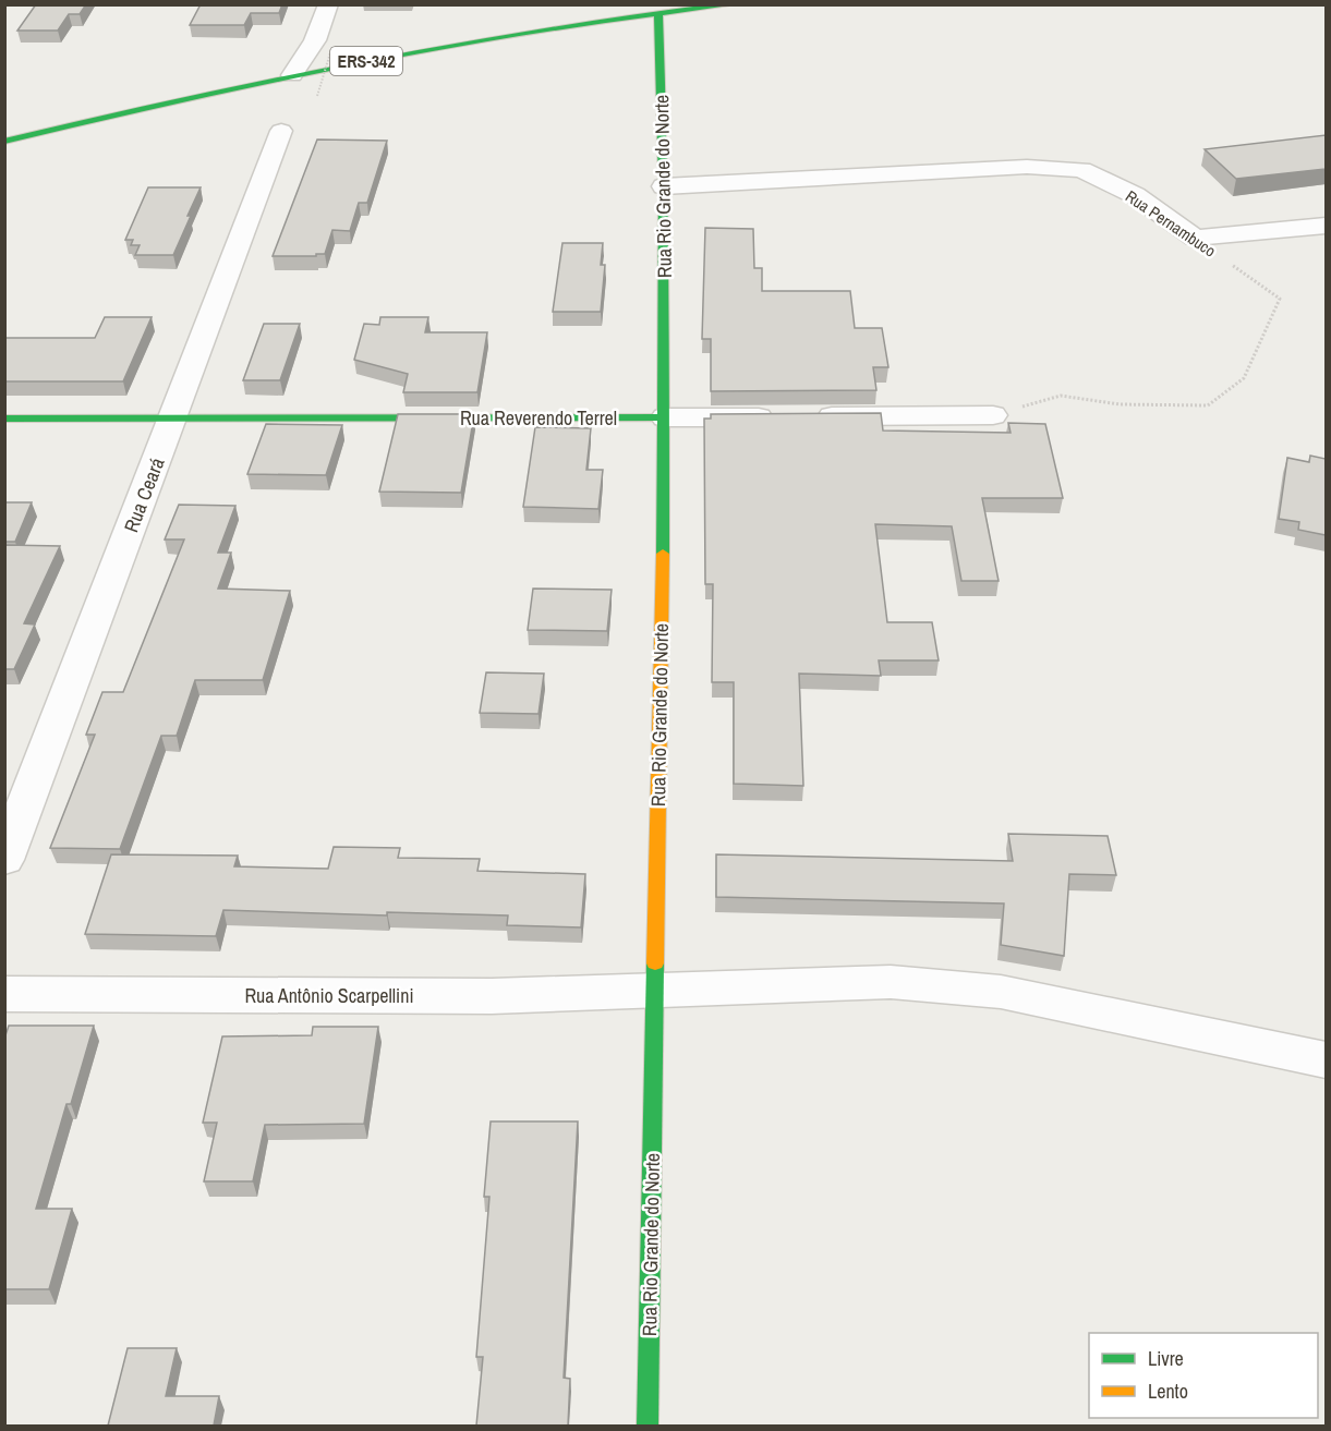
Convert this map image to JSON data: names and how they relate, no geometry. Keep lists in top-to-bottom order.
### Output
{
  "streets": {
    "street": [
      "ERS-342",
      "Rua Rio Grande do Norte",
      "Rua Pernambuco",
      "Rua Reverendo Terrel",
      "Rua Ceará",
      "Rua Antônio Scarpellini"
    ]
  },
  "crossings": [
    ["ERS-342", "Rua Rio Grande do Norte"],
    ["Rua Rio Grande do Norte", "Rua Pernambuco"],
    ["Rua Rio Grande do Norte", "Rua Reverendo Terrel"],
    ["Rua Rio Grande do Norte", "Rua Antônio Scarpellini"],
    ["Rua Pernambuco", "Rua Reverendo Terrel"],
    ["Rua Reverendo Terrel", "Rua Ceará"]
  ],
  "legend": ["Livre", "Lento"]
}
